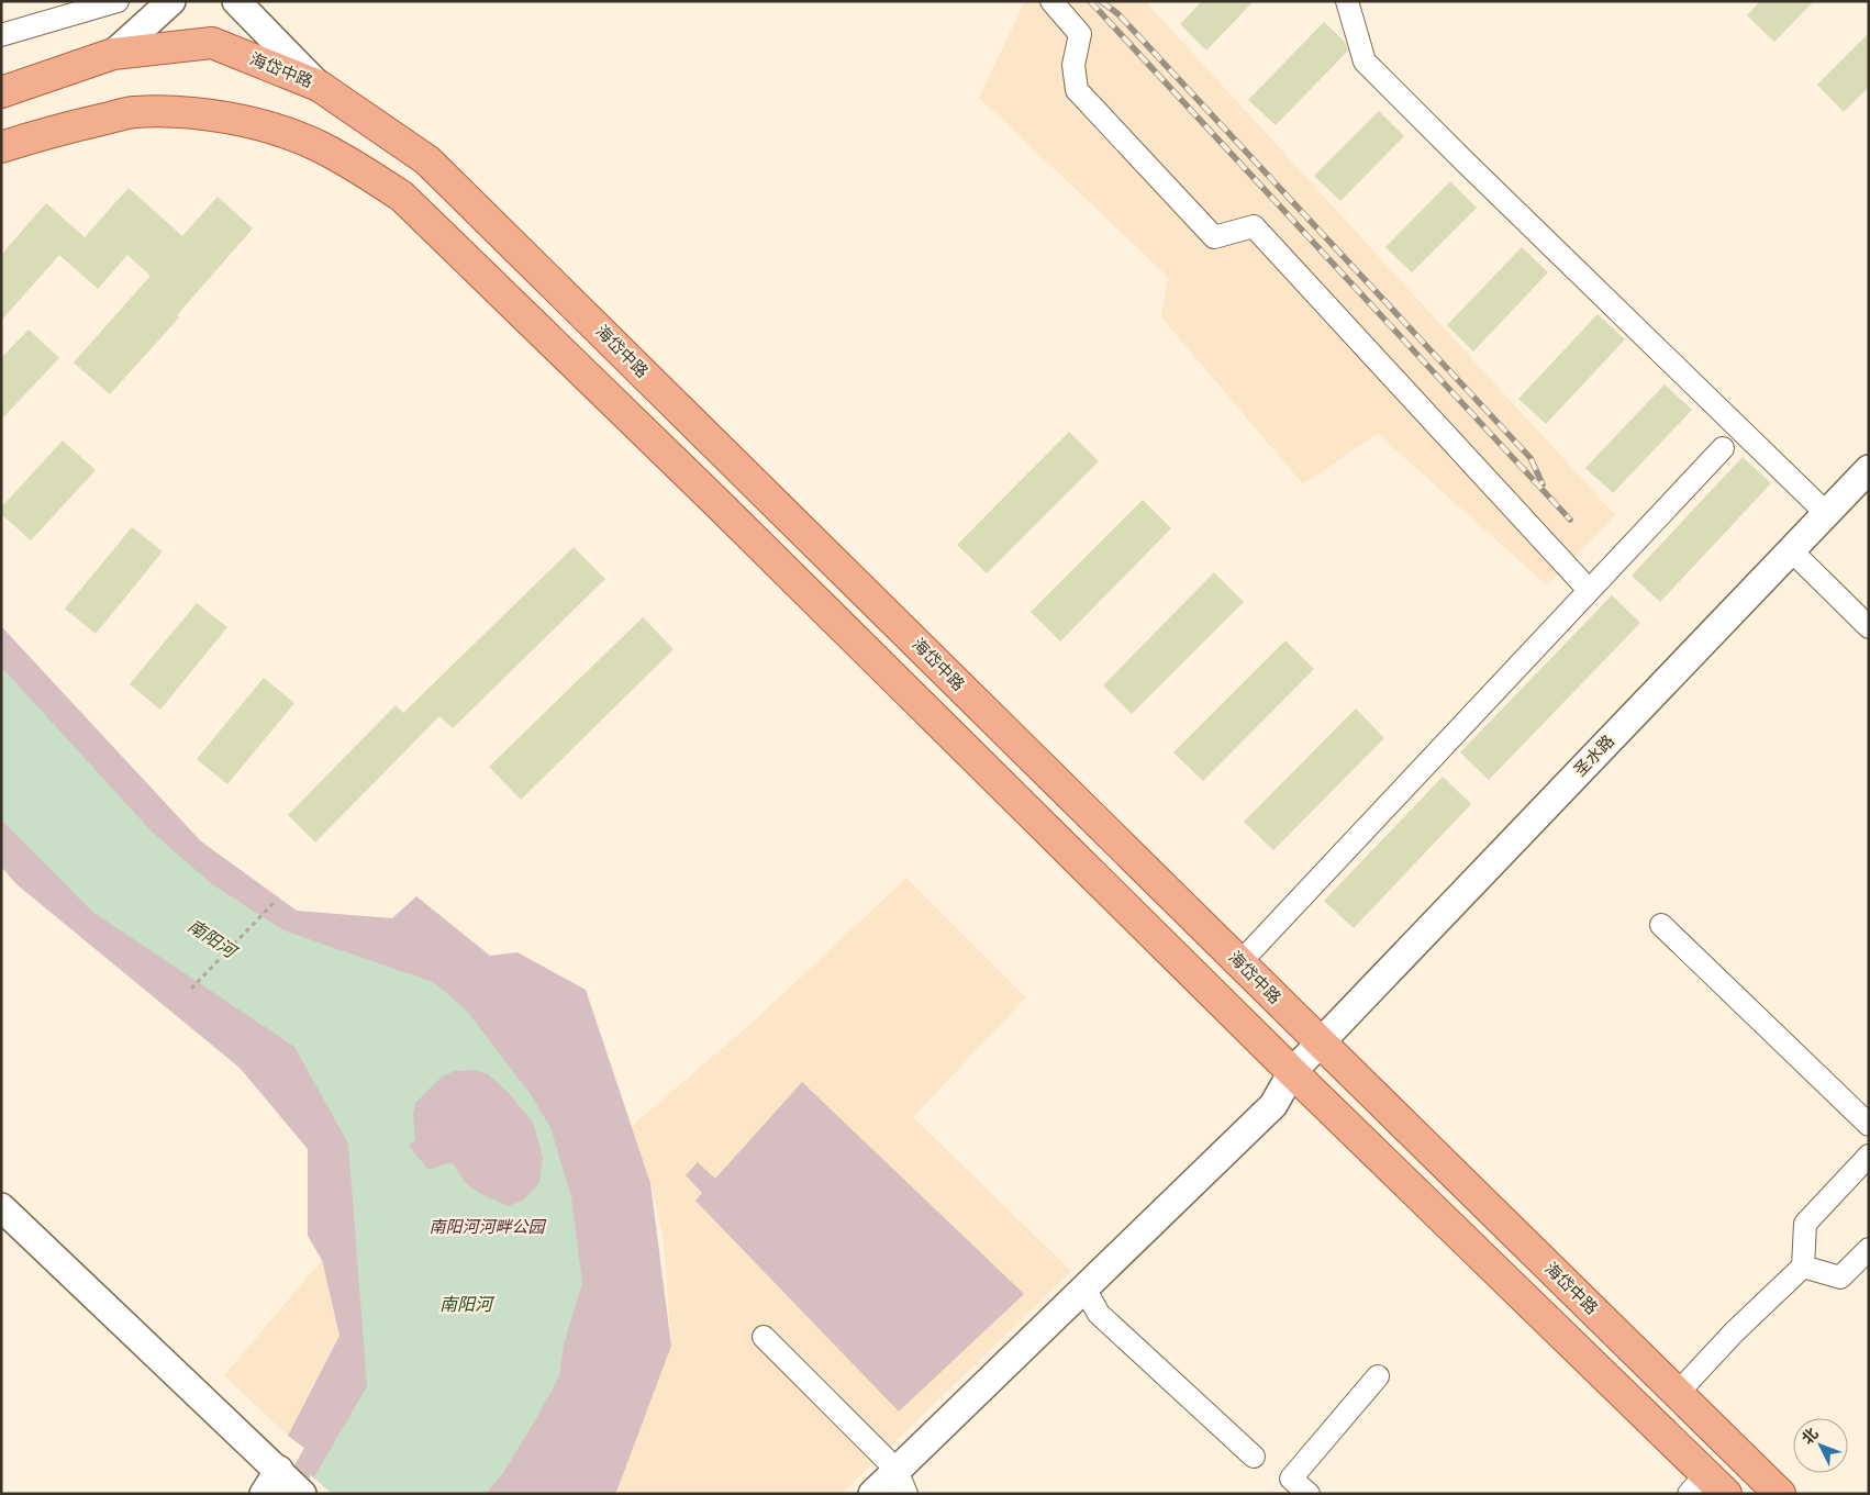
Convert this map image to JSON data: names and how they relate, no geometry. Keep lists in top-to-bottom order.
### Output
{
  "streets": {
    "main road": ["海岱中路"],
    "street": ["圣水路"]
  },
  "crossings": [
    ["海岱中路", "圣水路"]
  ],
  "water": ["南阳河"],
  "parks": ["南阳河河畔公园"],
  "north": "top left"
}
